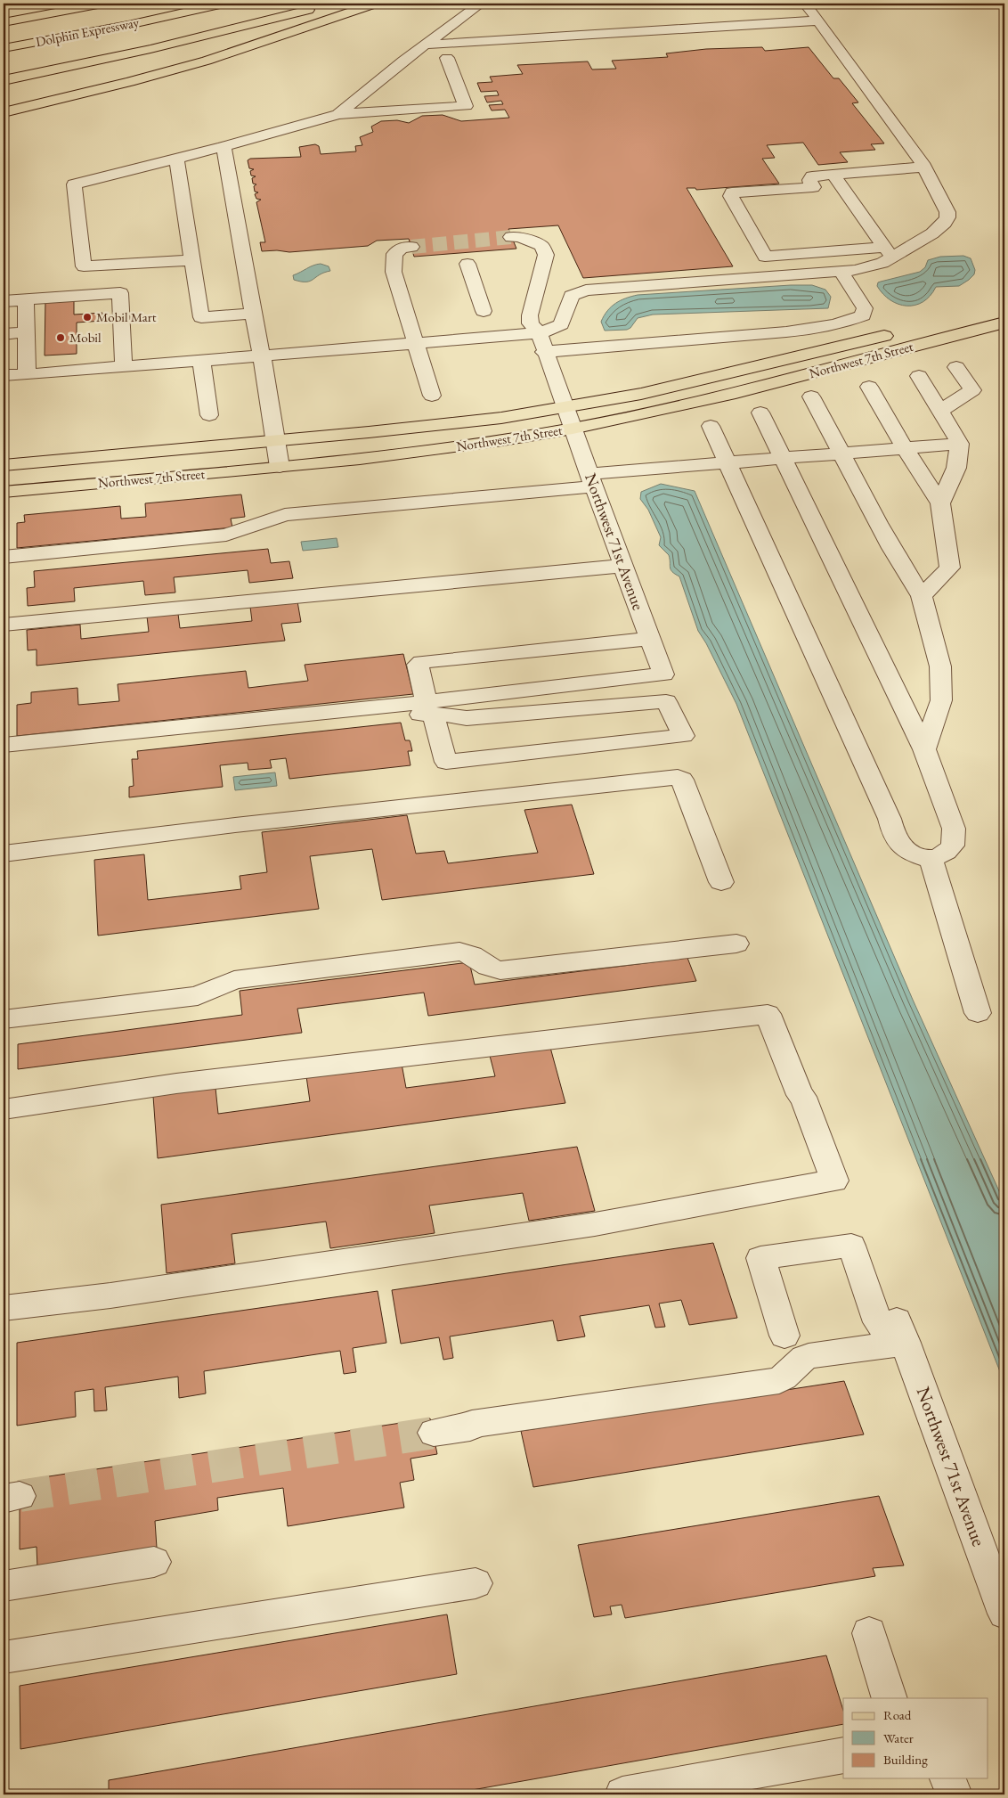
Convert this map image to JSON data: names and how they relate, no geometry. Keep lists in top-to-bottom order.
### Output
{
  "streets": {
    "main road": ["Dolphin Expressway", "Northwest 7th Street"],
    "street": ["Northwest 71st Avenue"]
  },
  "crossings": [
    ["Northwest 7th Street", "Northwest 71st Avenue"]
  ],
  "places": ["Mobil Mart", "Mobil"],
  "legend": ["Road", "Water", "Building"]
}
